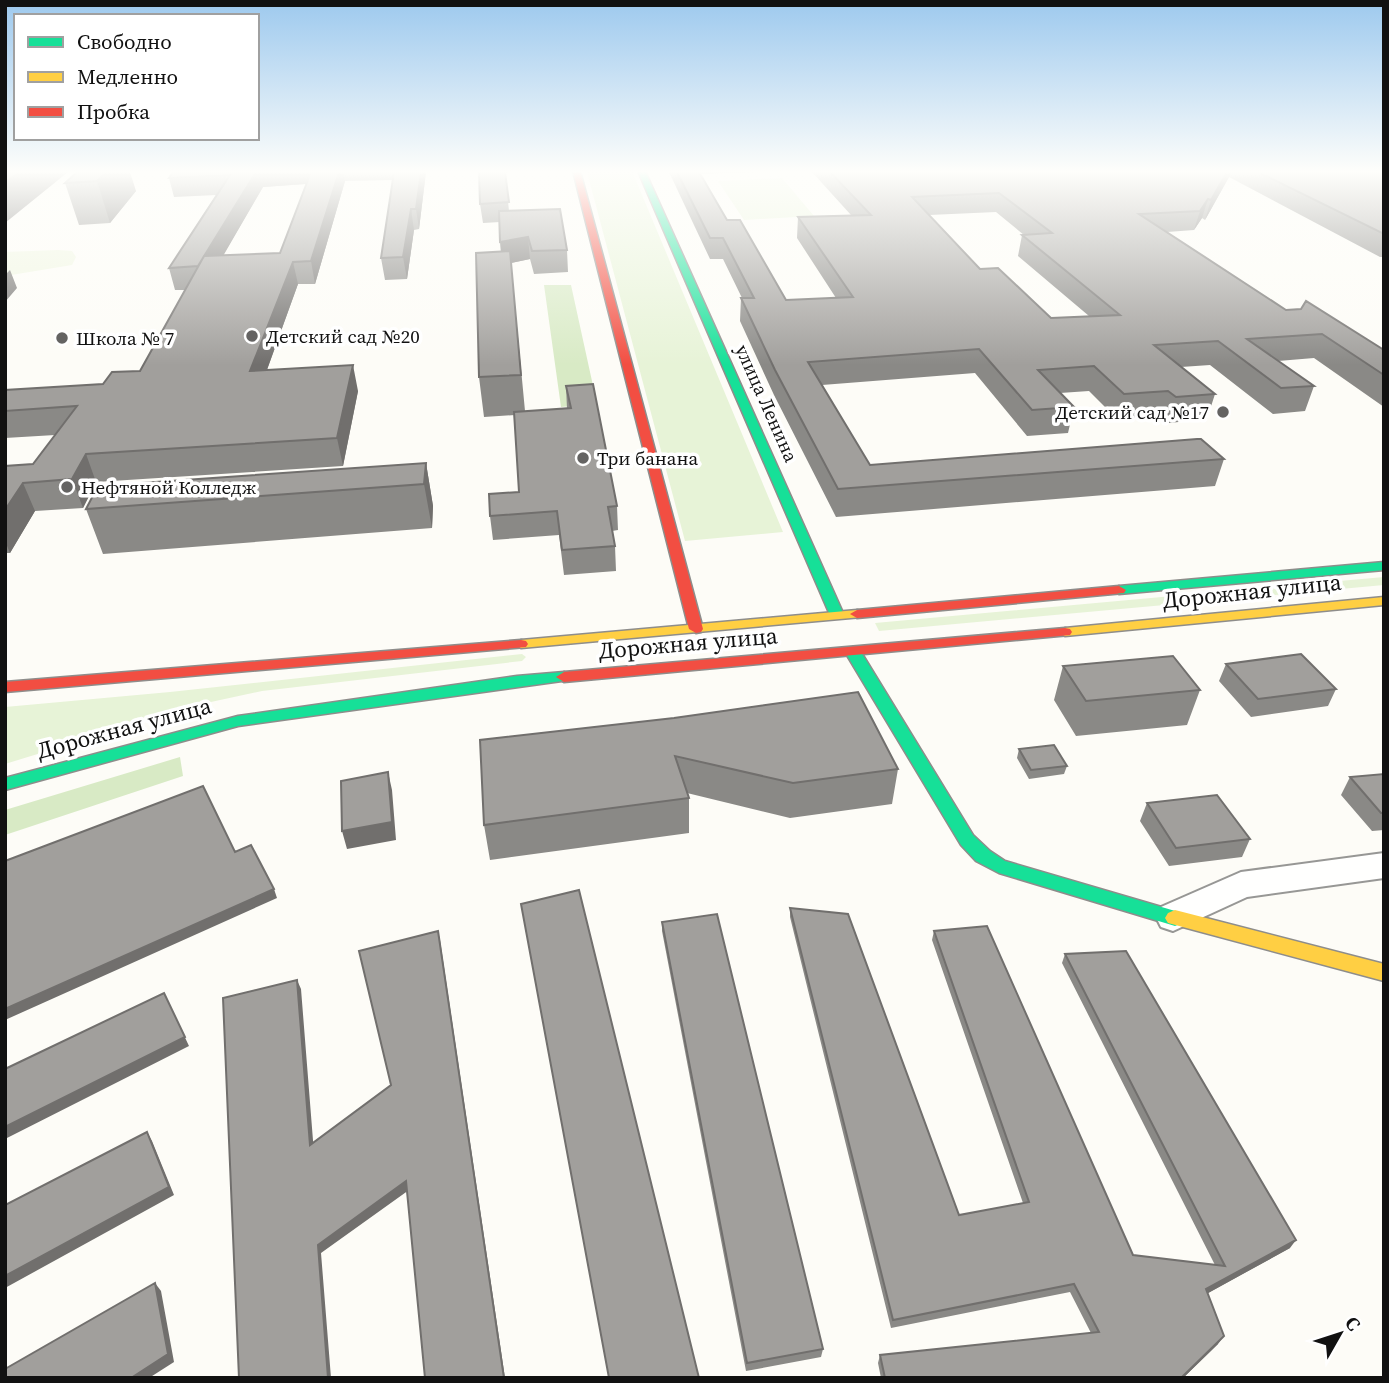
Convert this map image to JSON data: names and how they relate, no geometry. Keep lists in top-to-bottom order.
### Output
{
  "streets": {
    "main road": ["улица Ленина", "Дорожная улица"]
  },
  "crossings": [
    ["улица Ленина", "Дорожная улица"]
  ],
  "places": [
    "Детский сад №20",
    "Школа № 7",
    "Детский сад №17",
    "Три банана",
    "Нефтяной Колледж"
  ],
  "legend": ["Свободно", "Медленно", "Пробка"],
  "north": "top right"
}
